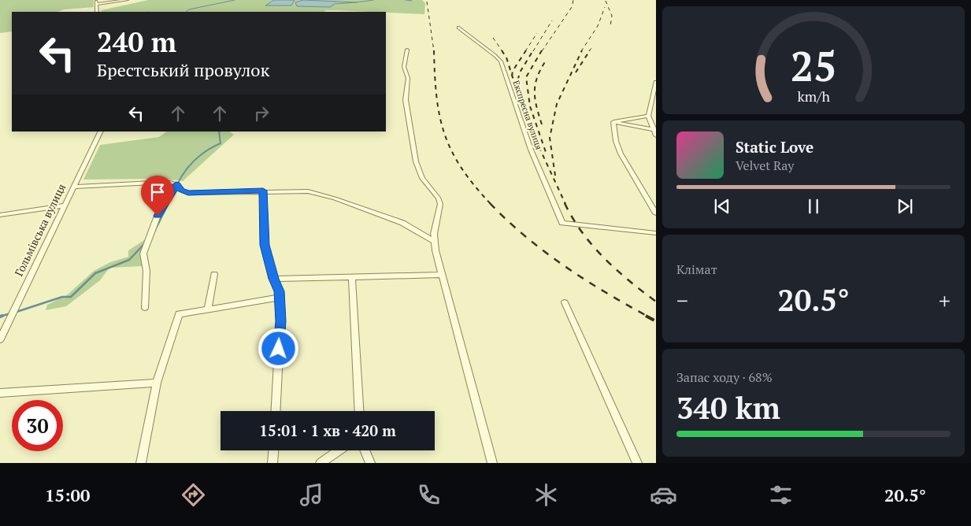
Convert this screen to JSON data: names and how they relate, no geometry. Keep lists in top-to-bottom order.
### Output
{
  "streets": {
    "street": ["Експресна вулиця", "Гольмівська вулиця"]
  },
  "page": {
    "turn": ["240 m", "Брестський провулок"],
    "song": ["Static Love", "Velvet Ray"],
    "tile": [
      "Клімат",
      ["Запас ходу · 68%", "340 km"]
    ],
    "heat": ["−", "20.5°", "+"],
    "limit": "30",
    "trip": "15:01 · 1 хв · 420 m",
    "tabs": ["15:00", "20.5°"],
    "gauge": ["25", "km/h"]
  }
}
